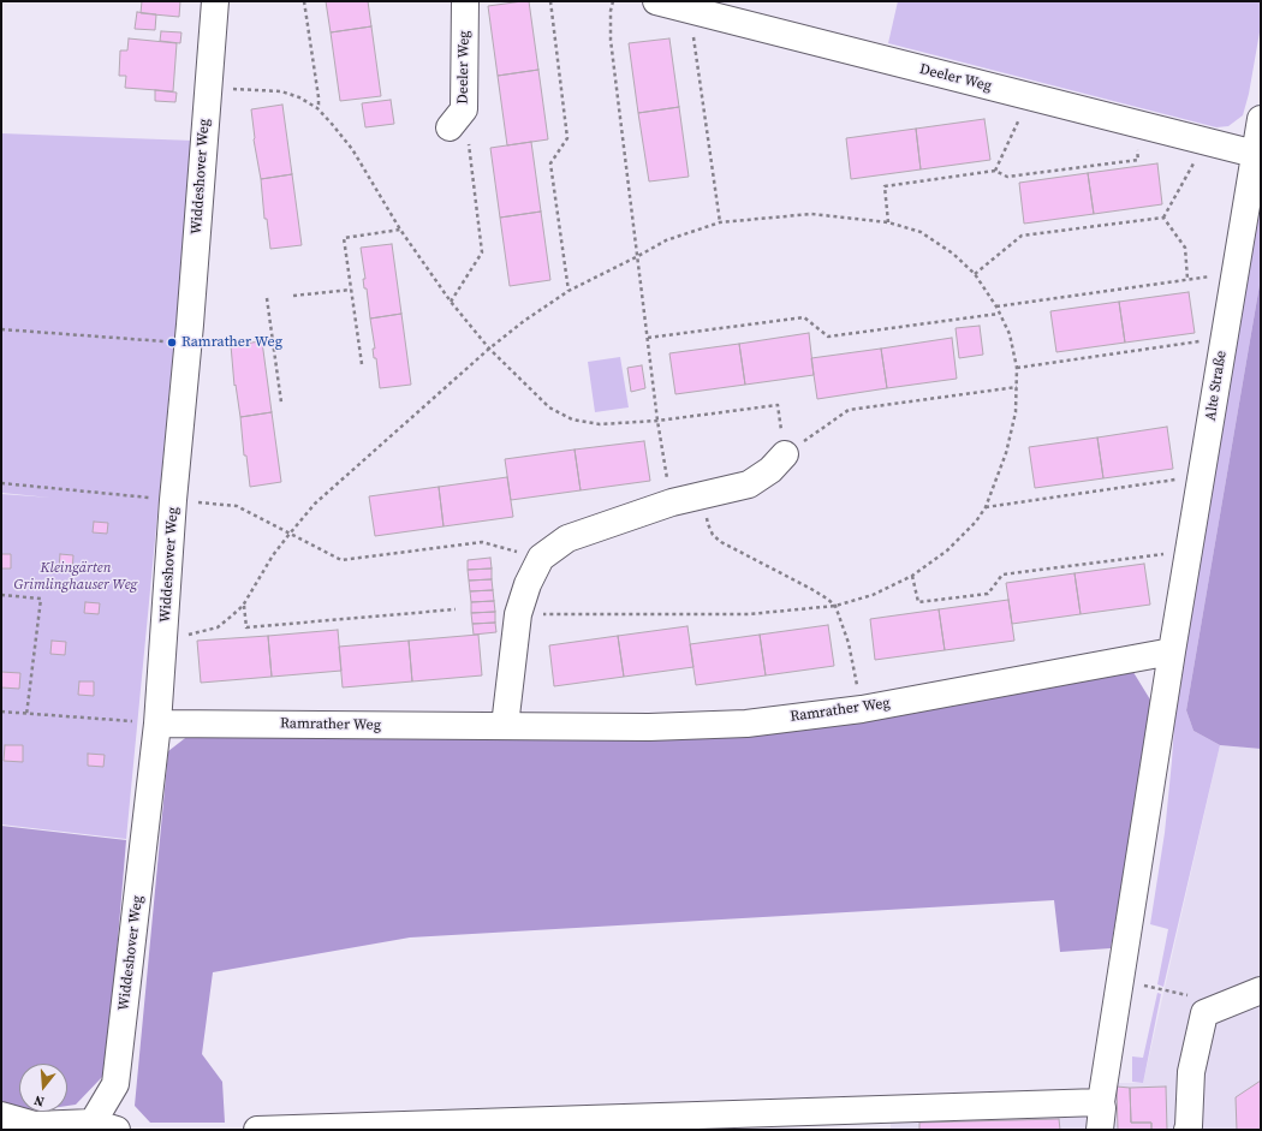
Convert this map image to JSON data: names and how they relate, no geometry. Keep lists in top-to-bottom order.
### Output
{
  "streets": {
    "street": [
      "Deeler Weg",
      "Widdeshover Weg",
      "Alte Straße",
      "Ramrather Weg"
    ]
  },
  "crossings": [
    ["Deeler Weg", "Alte Straße"],
    ["Widdeshover Weg", "Ramrather Weg"],
    ["Alte Straße", "Ramrather Weg"]
  ],
  "parks": ["Kleingärten Grimlinghauser Weg"],
  "places": ["Ramrather Weg"],
  "north": "bottom"
}
